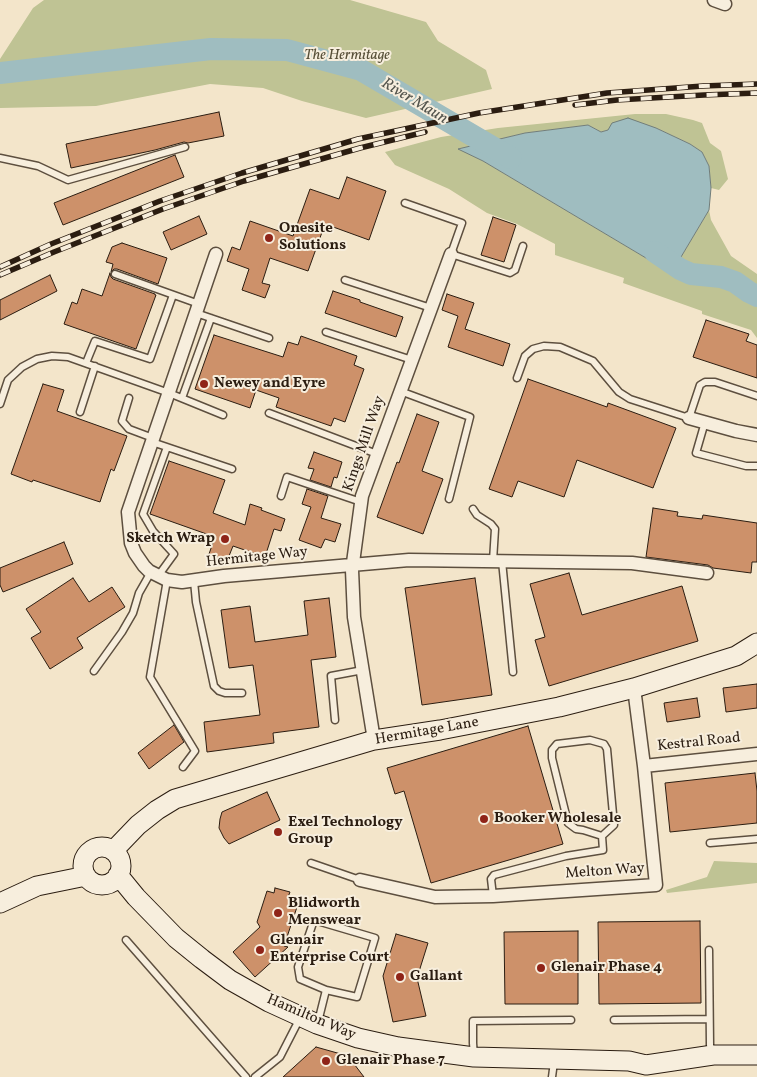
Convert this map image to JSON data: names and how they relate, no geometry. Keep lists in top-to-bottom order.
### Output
{
  "streets": {
    "street": [
      "Kings Mill Way",
      "Hermitage Way",
      "Hermitage Lane",
      "Kestral Road",
      "Melton Way",
      "Hamilton Way"
    ]
  },
  "crossings": [
    ["Kings Mill Way", "Hermitage Way"],
    ["Kings Mill Way", "Hermitage Lane"],
    ["Hermitage Lane", "Melton Way"],
    ["Hermitage Lane", "Hamilton Way"],
    ["Kestral Road", "Melton Way"]
  ],
  "water": ["River Maun"],
  "parks": ["The Hermitage"],
  "places": [
    "Onesite Solutions",
    "Newey and Eyre",
    "Sketch Wrap",
    "Booker Wholesale",
    "Exel Technology Group",
    "Blidworth Menswear",
    "Glenair Enterprise Court",
    "Glenair Phase 4",
    "Gallant",
    "Glenair Phase 7"
  ]
}
